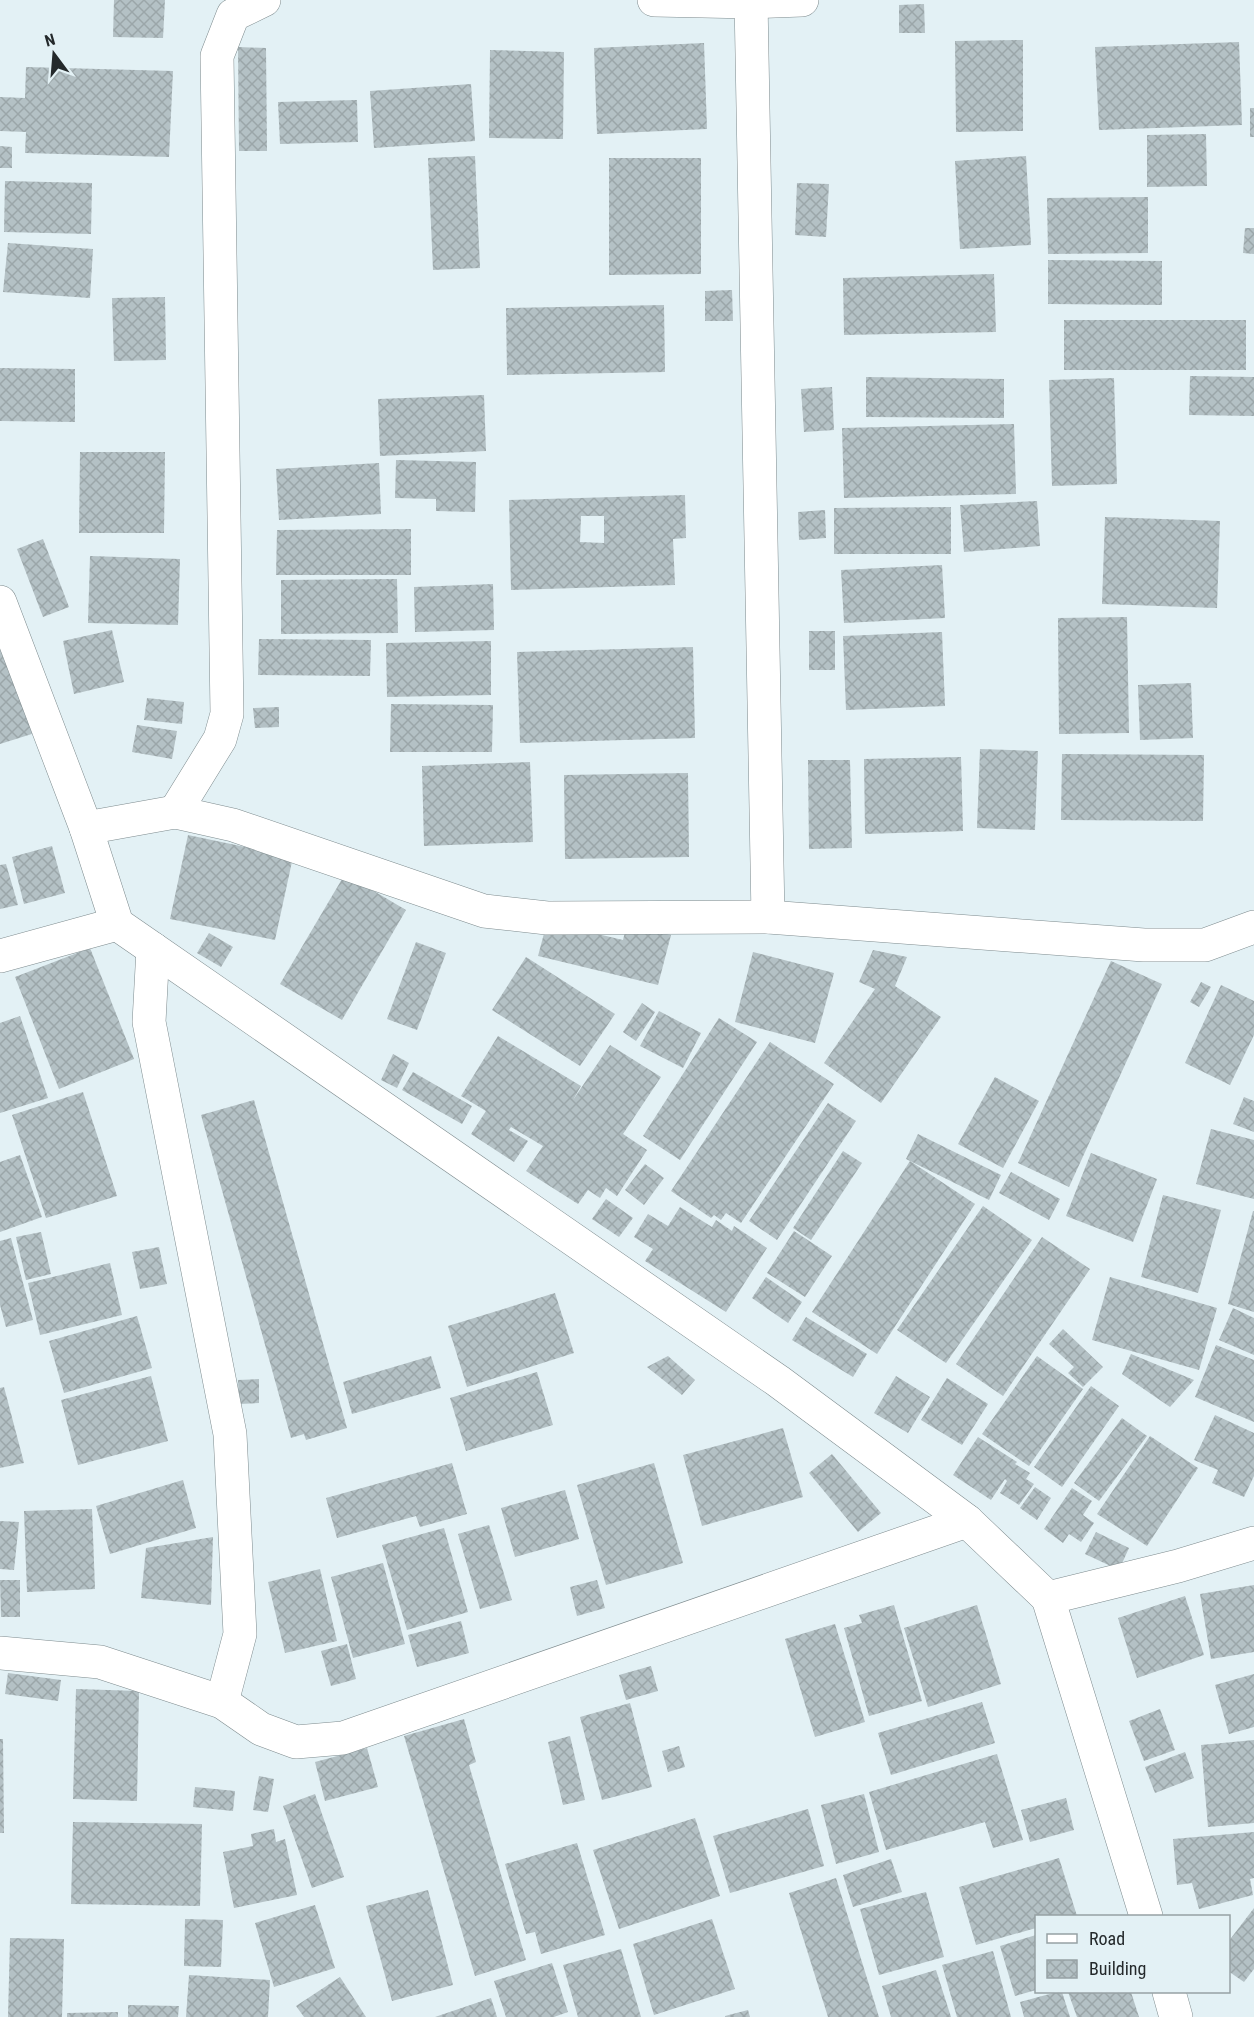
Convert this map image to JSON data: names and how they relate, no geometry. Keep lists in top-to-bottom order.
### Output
{
  "legend": ["Road", "Building"],
  "north": "top"
}
